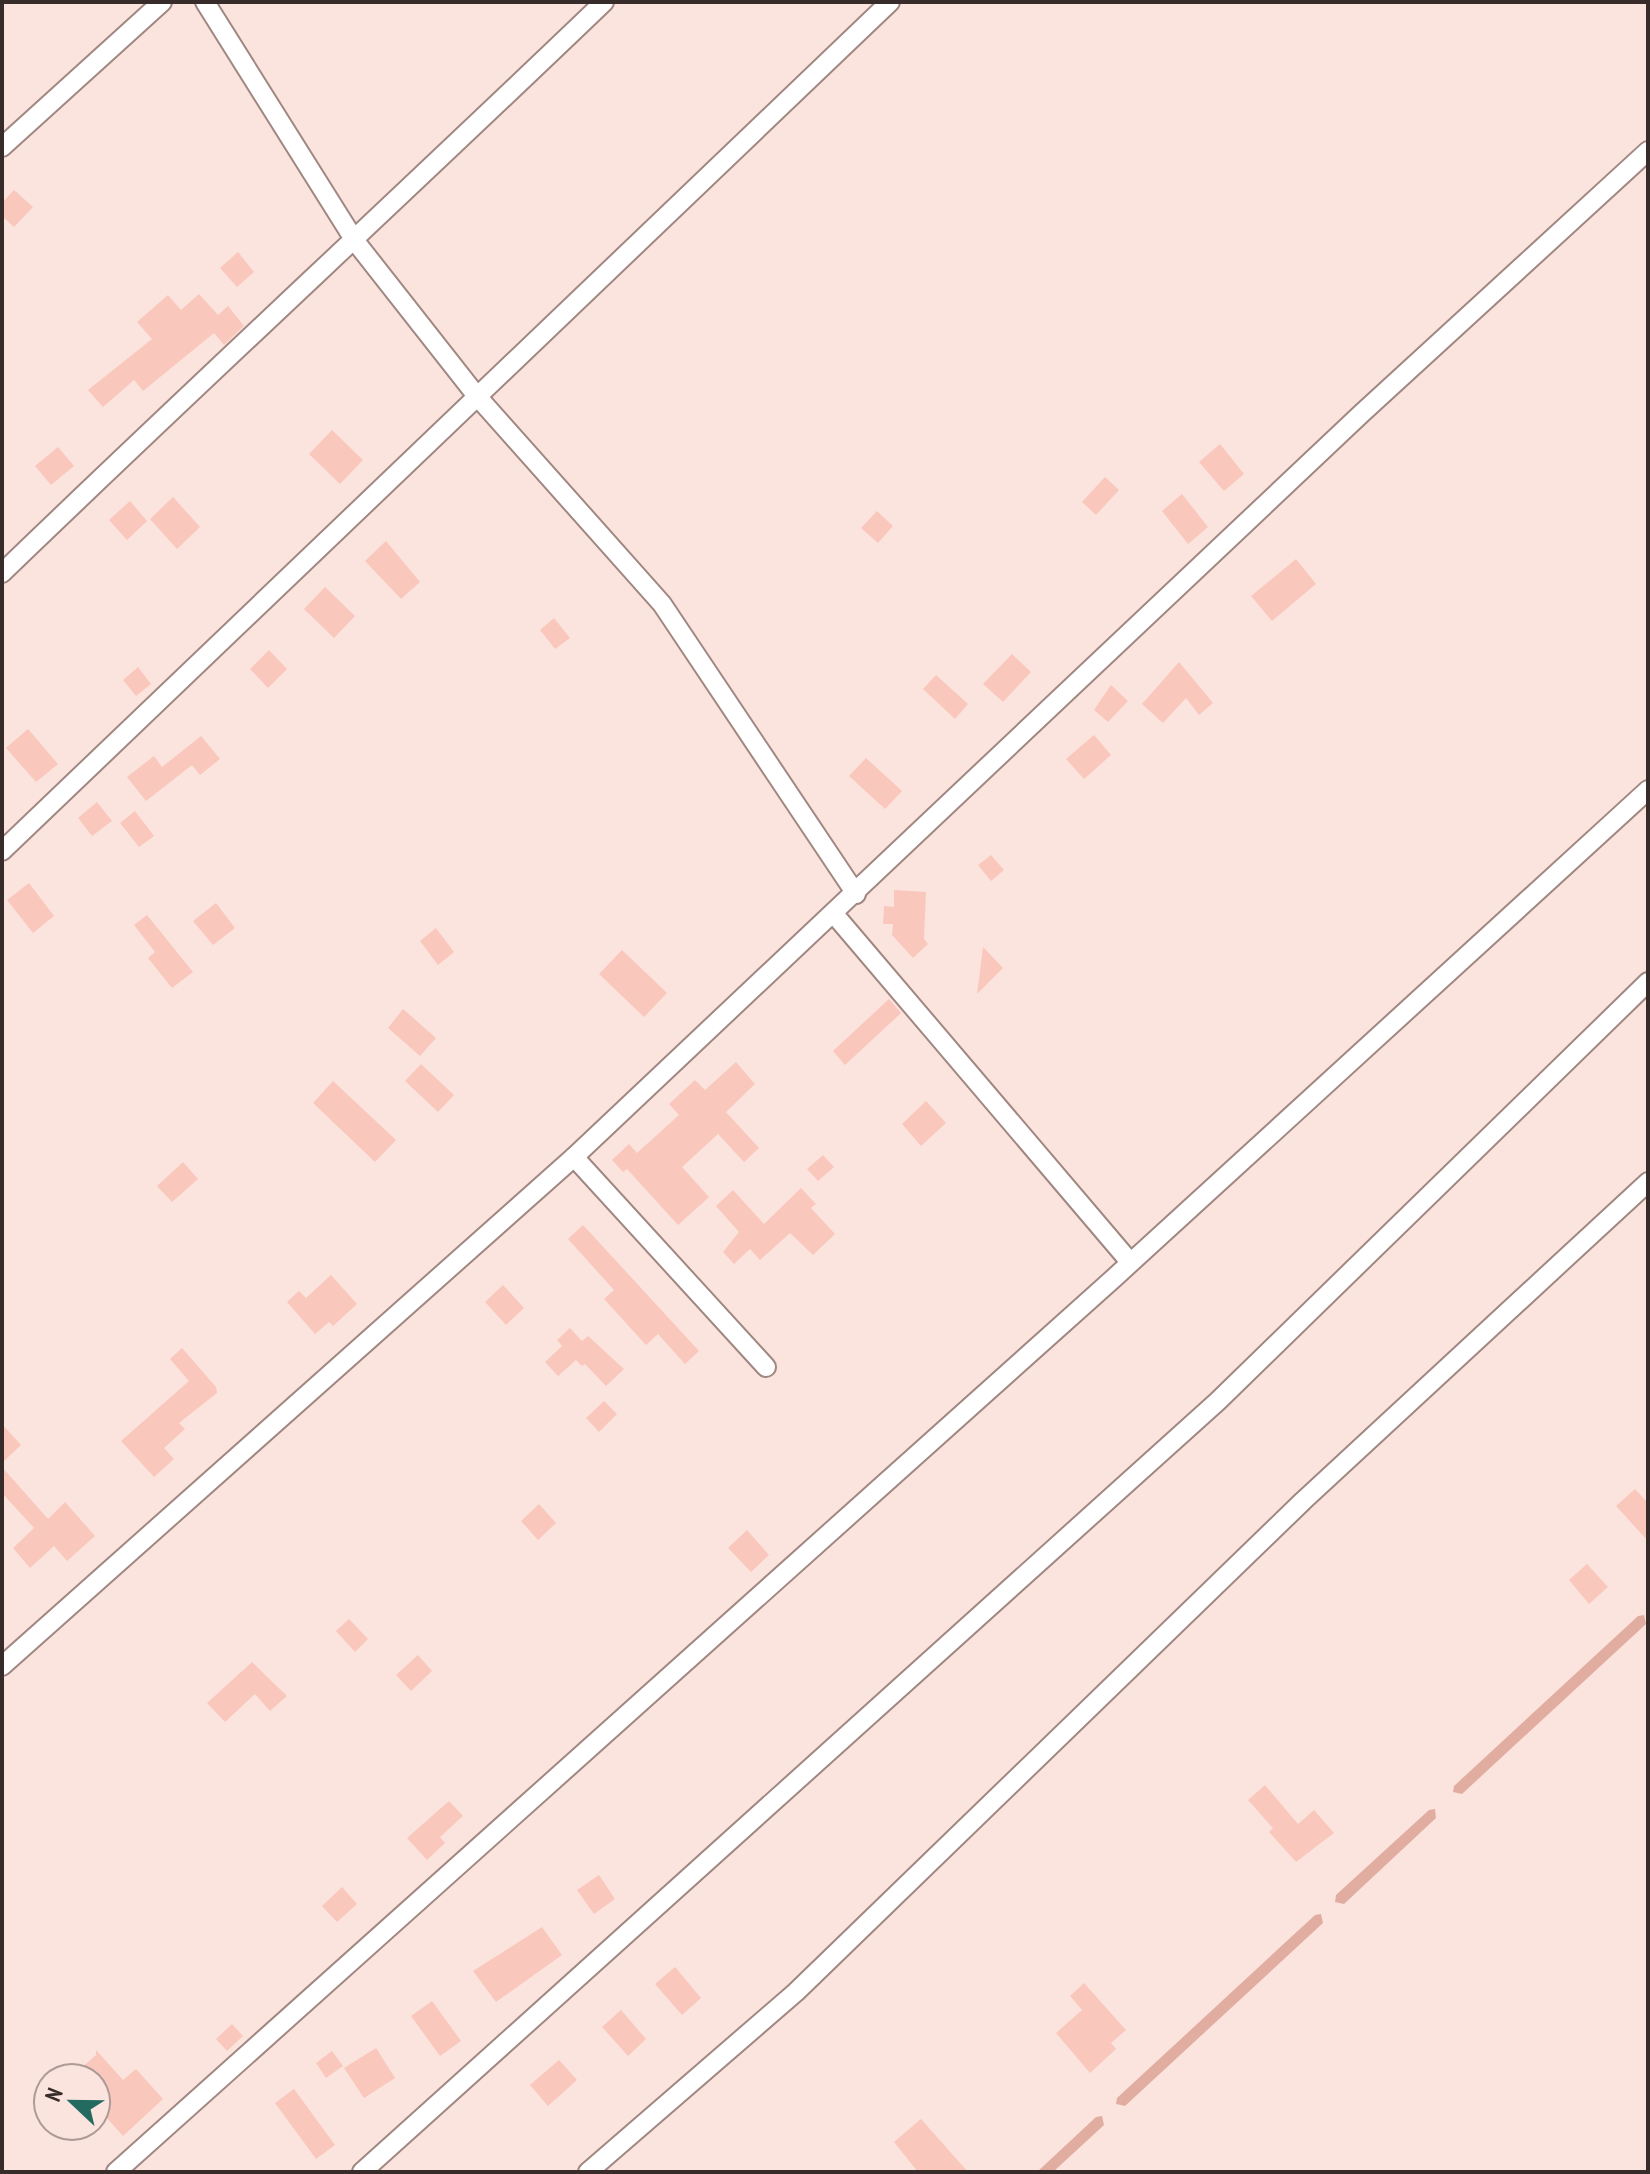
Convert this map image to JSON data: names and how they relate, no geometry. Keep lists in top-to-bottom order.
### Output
{
  "north": "left"
}
